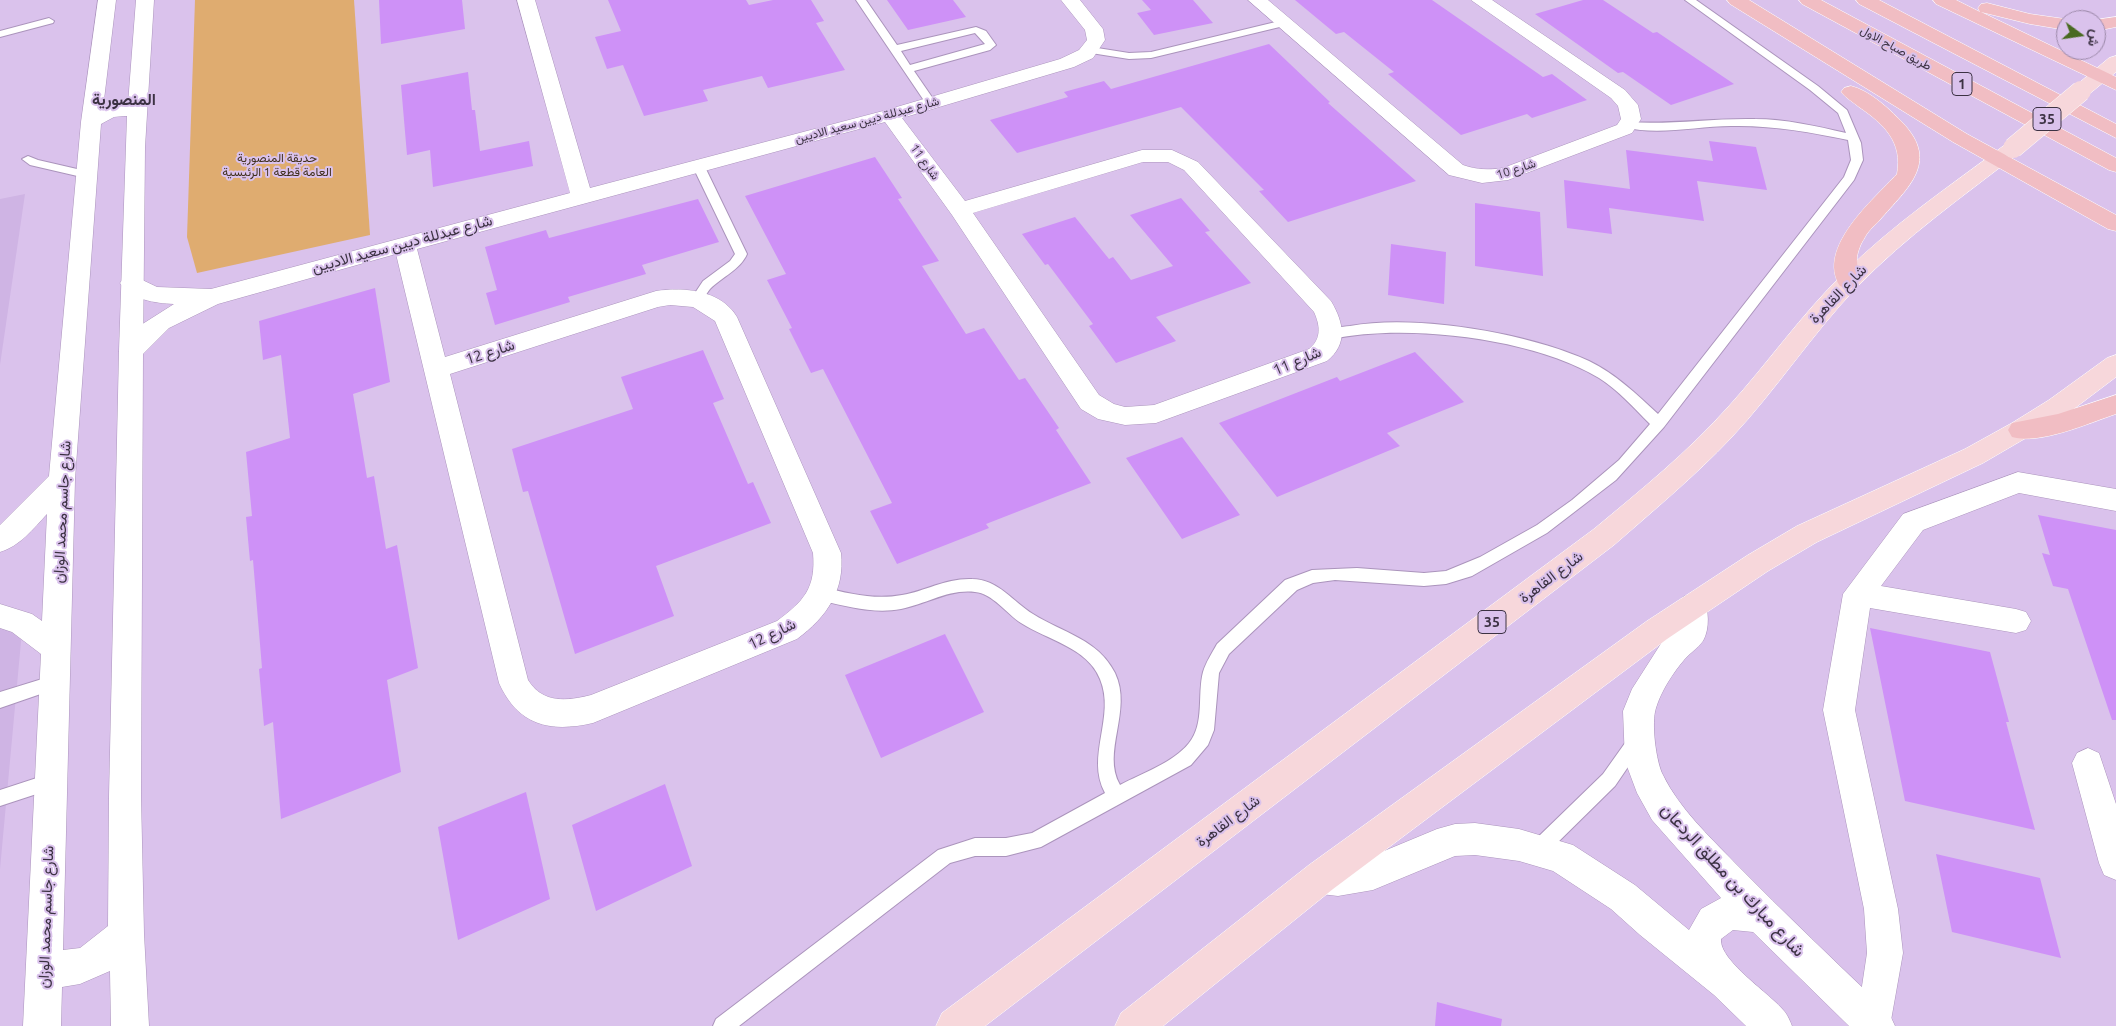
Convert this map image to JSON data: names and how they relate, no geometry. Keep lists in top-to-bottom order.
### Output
{
  "streets": {
    "highway": ["طريق صباح الاول", "1"],
    "main road": ["35", "شارع القاهرة"],
    "street": [
      "شارع عبدللة ديين سعيد الاديين",
      "شارع 11",
      "شارع 10",
      "شارع 12",
      "شارع جاسم محمد الوزان",
      "شارع مبارك بن مطلق الردعان"
    ]
  },
  "crossings": [
    ["شارع عبدللة ديين سعيد الاديين", "شارع 11"],
    ["شارع عبدللة ديين سعيد الاديين", "شارع 12"]
  ],
  "districts": ["المنصورية"],
  "parks": ["حديقة المنصورية العامة قطعة 1 الرئيسية"],
  "north": "right"
}
